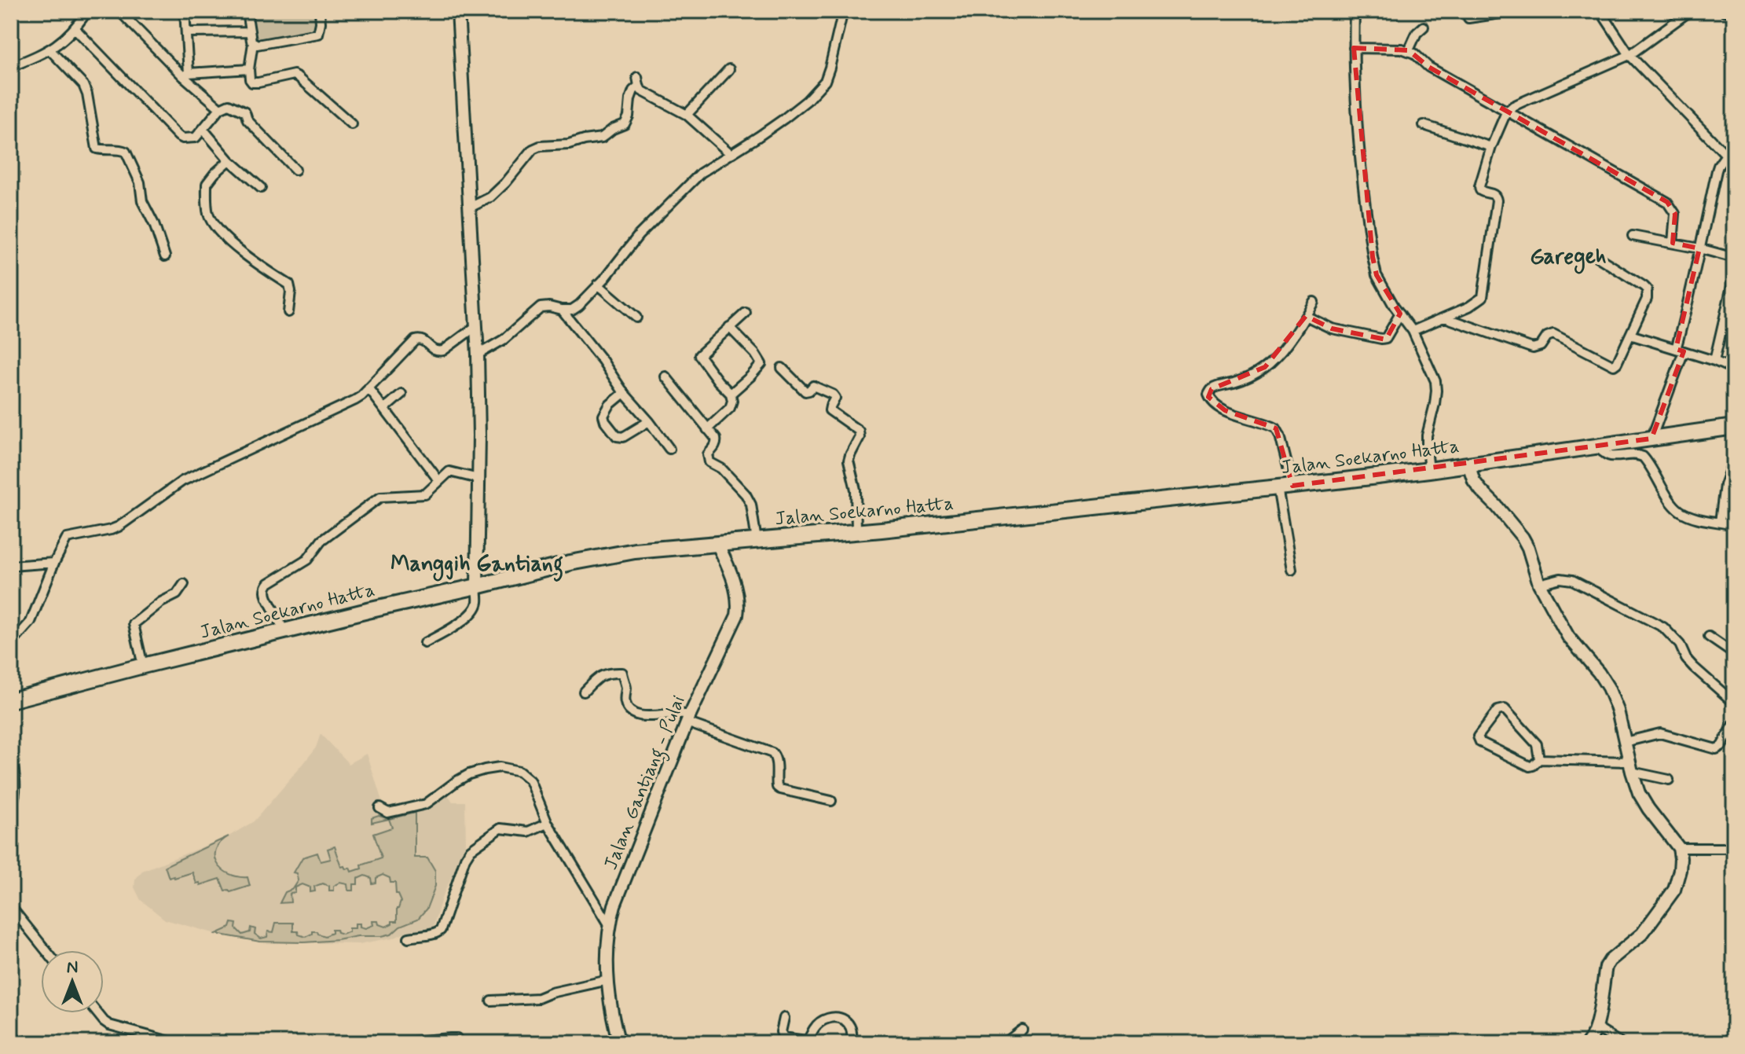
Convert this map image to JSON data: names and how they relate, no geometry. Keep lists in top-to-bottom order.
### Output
{
  "streets": {
    "highway": ["Jalan Soekarno Hatta"],
    "street": ["Jalan Gantiang - Pulai"]
  },
  "crossings": [
    ["Jalan Soekarno Hatta", "Jalan Gantiang - Pulai"]
  ],
  "districts": ["Garegeh", "Manggih Gantiang"],
  "north": "top"
}
